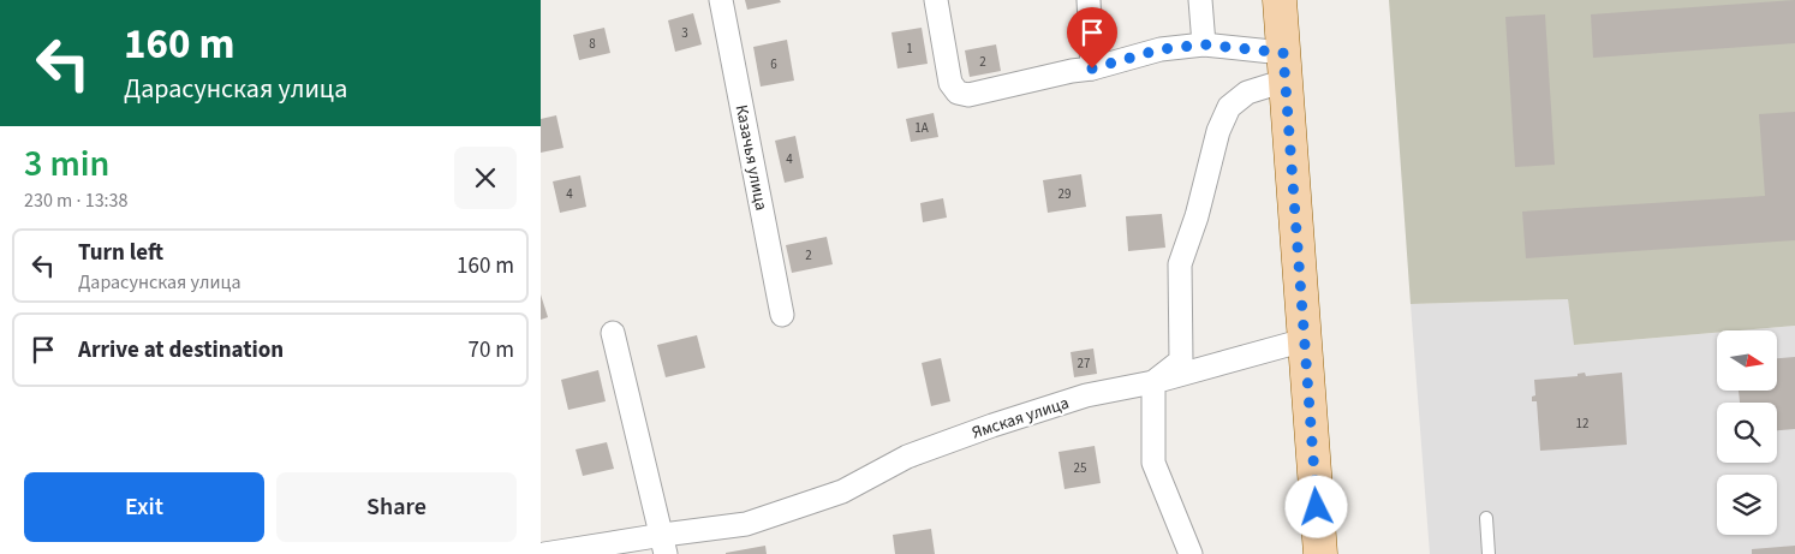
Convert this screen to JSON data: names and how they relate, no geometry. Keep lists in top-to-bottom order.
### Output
{
  "streets": {
    "street": ["Казачья улица", "Ямская улица"]
  },
  "house_numbers": [
    "3",
    "8",
    "1",
    "2",
    "6",
    "1А",
    "4",
    "4",
    "29",
    "2",
    "27",
    "12",
    "25"
  ],
  "north": "right",
  "page": {
    "turn": ["160 m", "Дарасунская улица"],
    "heading": ["3 min", "230 m · 13:38"],
    "list": [
      {
        "name": "Turn left",
        "note": "Дарасунская улица",
        "value": "160 m"
      },
      {
        "name": "Arrive at destination",
        "value": "70 m"
      }
    ],
    "buttons": ["Exit", "Share"]
  }
}
